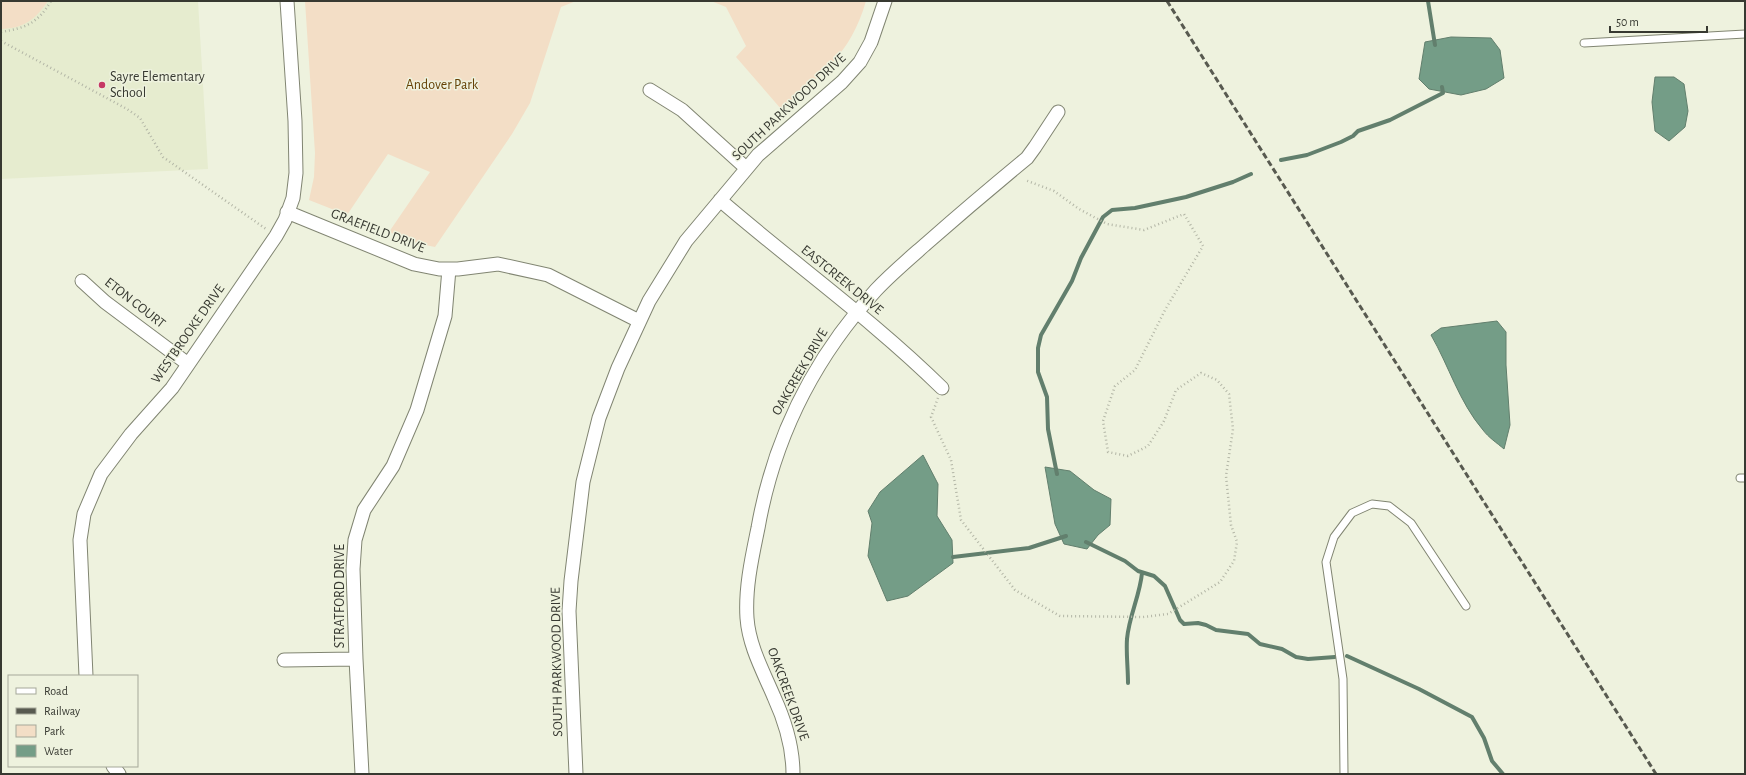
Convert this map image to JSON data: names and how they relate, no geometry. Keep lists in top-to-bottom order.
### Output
{
  "streets": {
    "street": [
      "SOUTH PARKWOOD DRIVE",
      "GRAEFIELD DRIVE",
      "EASTCREEK DRIVE",
      "ETON COURT",
      "WESTBROOKE DRIVE",
      "OAKCREEK DRIVE",
      "STRATFORD DRIVE"
    ]
  },
  "crossings": [
    ["SOUTH PARKWOOD DRIVE", "GRAEFIELD DRIVE"],
    ["SOUTH PARKWOOD DRIVE", "EASTCREEK DRIVE"],
    ["GRAEFIELD DRIVE", "WESTBROOKE DRIVE"],
    ["GRAEFIELD DRIVE", "STRATFORD DRIVE"],
    ["EASTCREEK DRIVE", "OAKCREEK DRIVE"],
    ["ETON COURT", "WESTBROOKE DRIVE"]
  ],
  "parks": ["Andover Park"],
  "places": ["Sayre Elementary School"],
  "legend": [
    "Road",
    "Railway",
    "Park",
    "Water"
  ],
  "scale_bar": "50 m"
}
